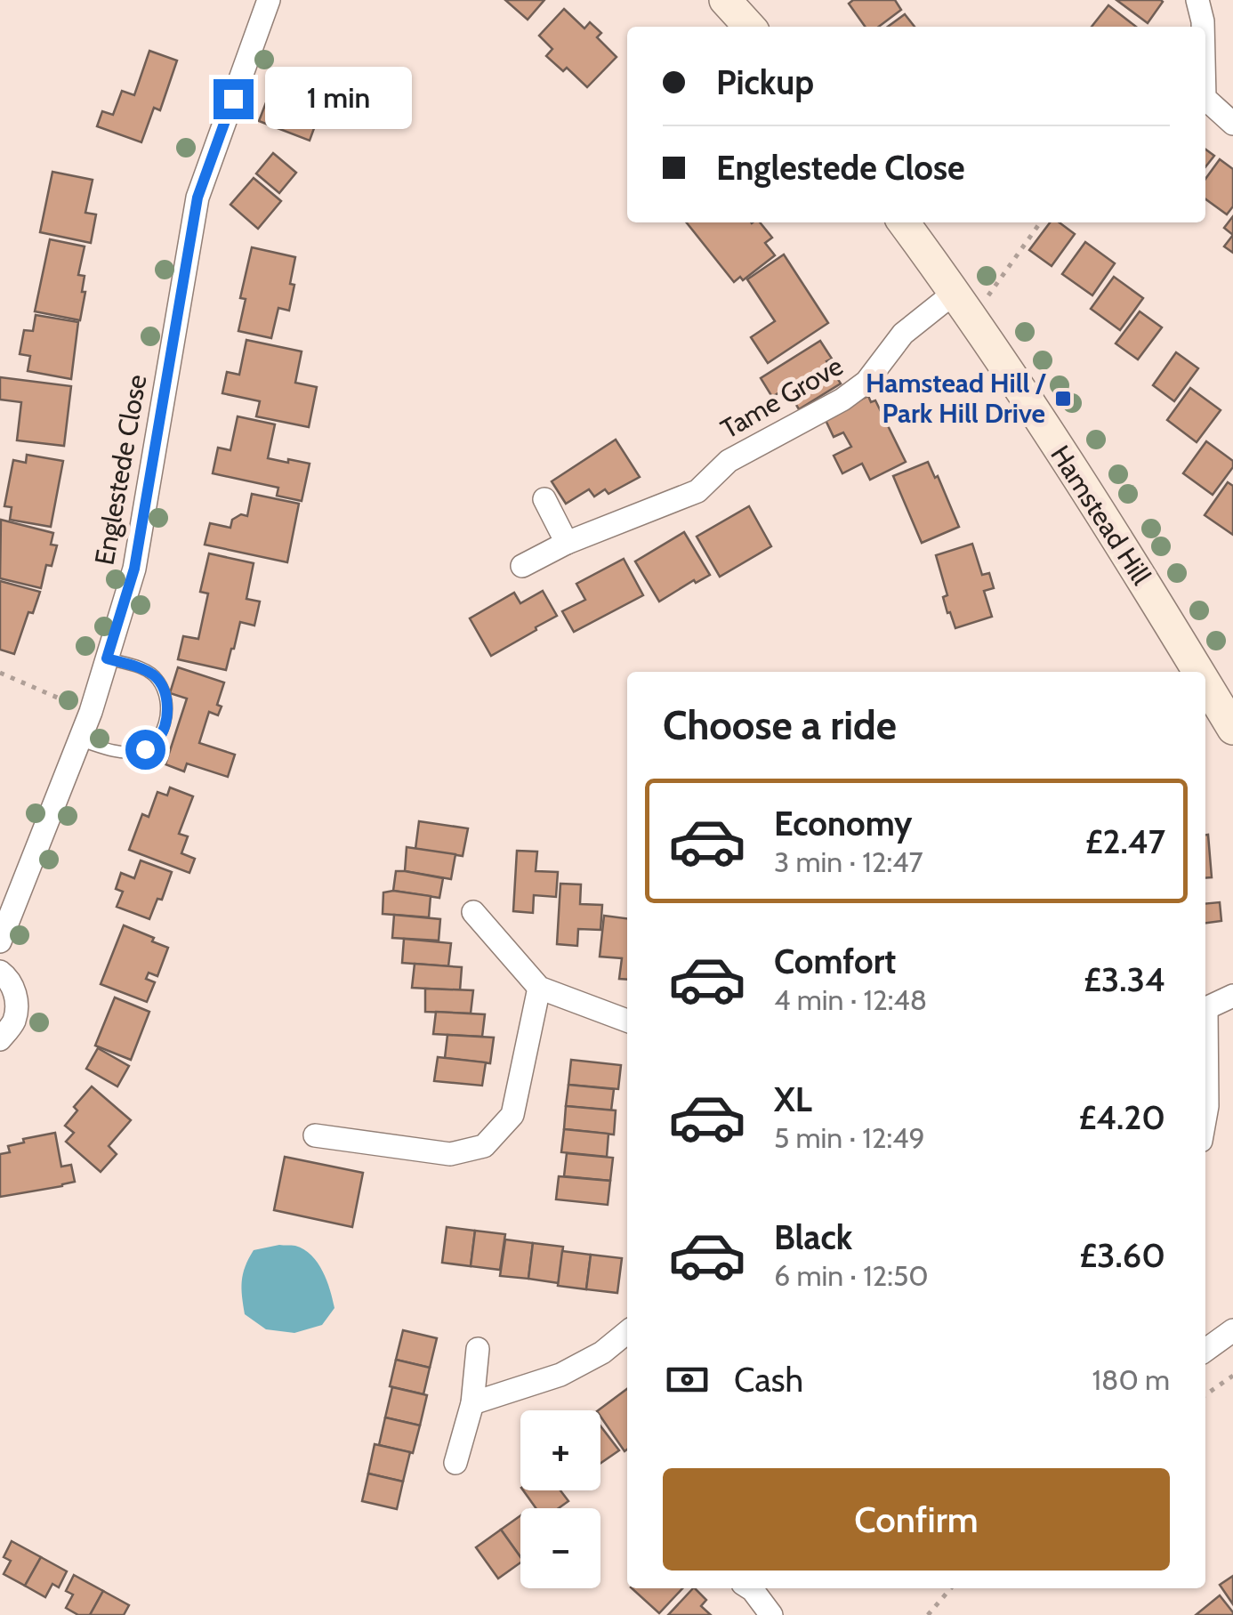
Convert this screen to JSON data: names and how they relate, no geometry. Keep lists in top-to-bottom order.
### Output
{
  "streets": {
    "main road": ["Hamstead Hill"],
    "street": ["Tame Grove", "Englestede Close"]
  },
  "crossings": [
    ["Tame Grove", "Hamstead Hill"]
  ],
  "places": {
    "transit": ["Hamstead Hill / Park Hill Drive"]
  },
  "page": {
    "banner": ["Pickup", "Englestede Close"],
    "bubble": "1 min",
    "heading": "Choose a ride",
    "list": [
      {
        "name": "Economy",
        "note": "3 min · 12:47",
        "value": "£2.47"
      },
      {
        "name": "Comfort",
        "note": "4 min · 12:48",
        "value": "£3.34"
      },
      {
        "name": "XL",
        "note": "5 min · 12:49",
        "value": "£4.20"
      },
      {
        "name": "Black",
        "note": "6 min · 12:50",
        "value": "£3.60"
      }
    ],
    "pay": ["Cash", "180 m"],
    "map_buttons": ["+", "−"],
    "buttons": "Confirm"
  }
}
